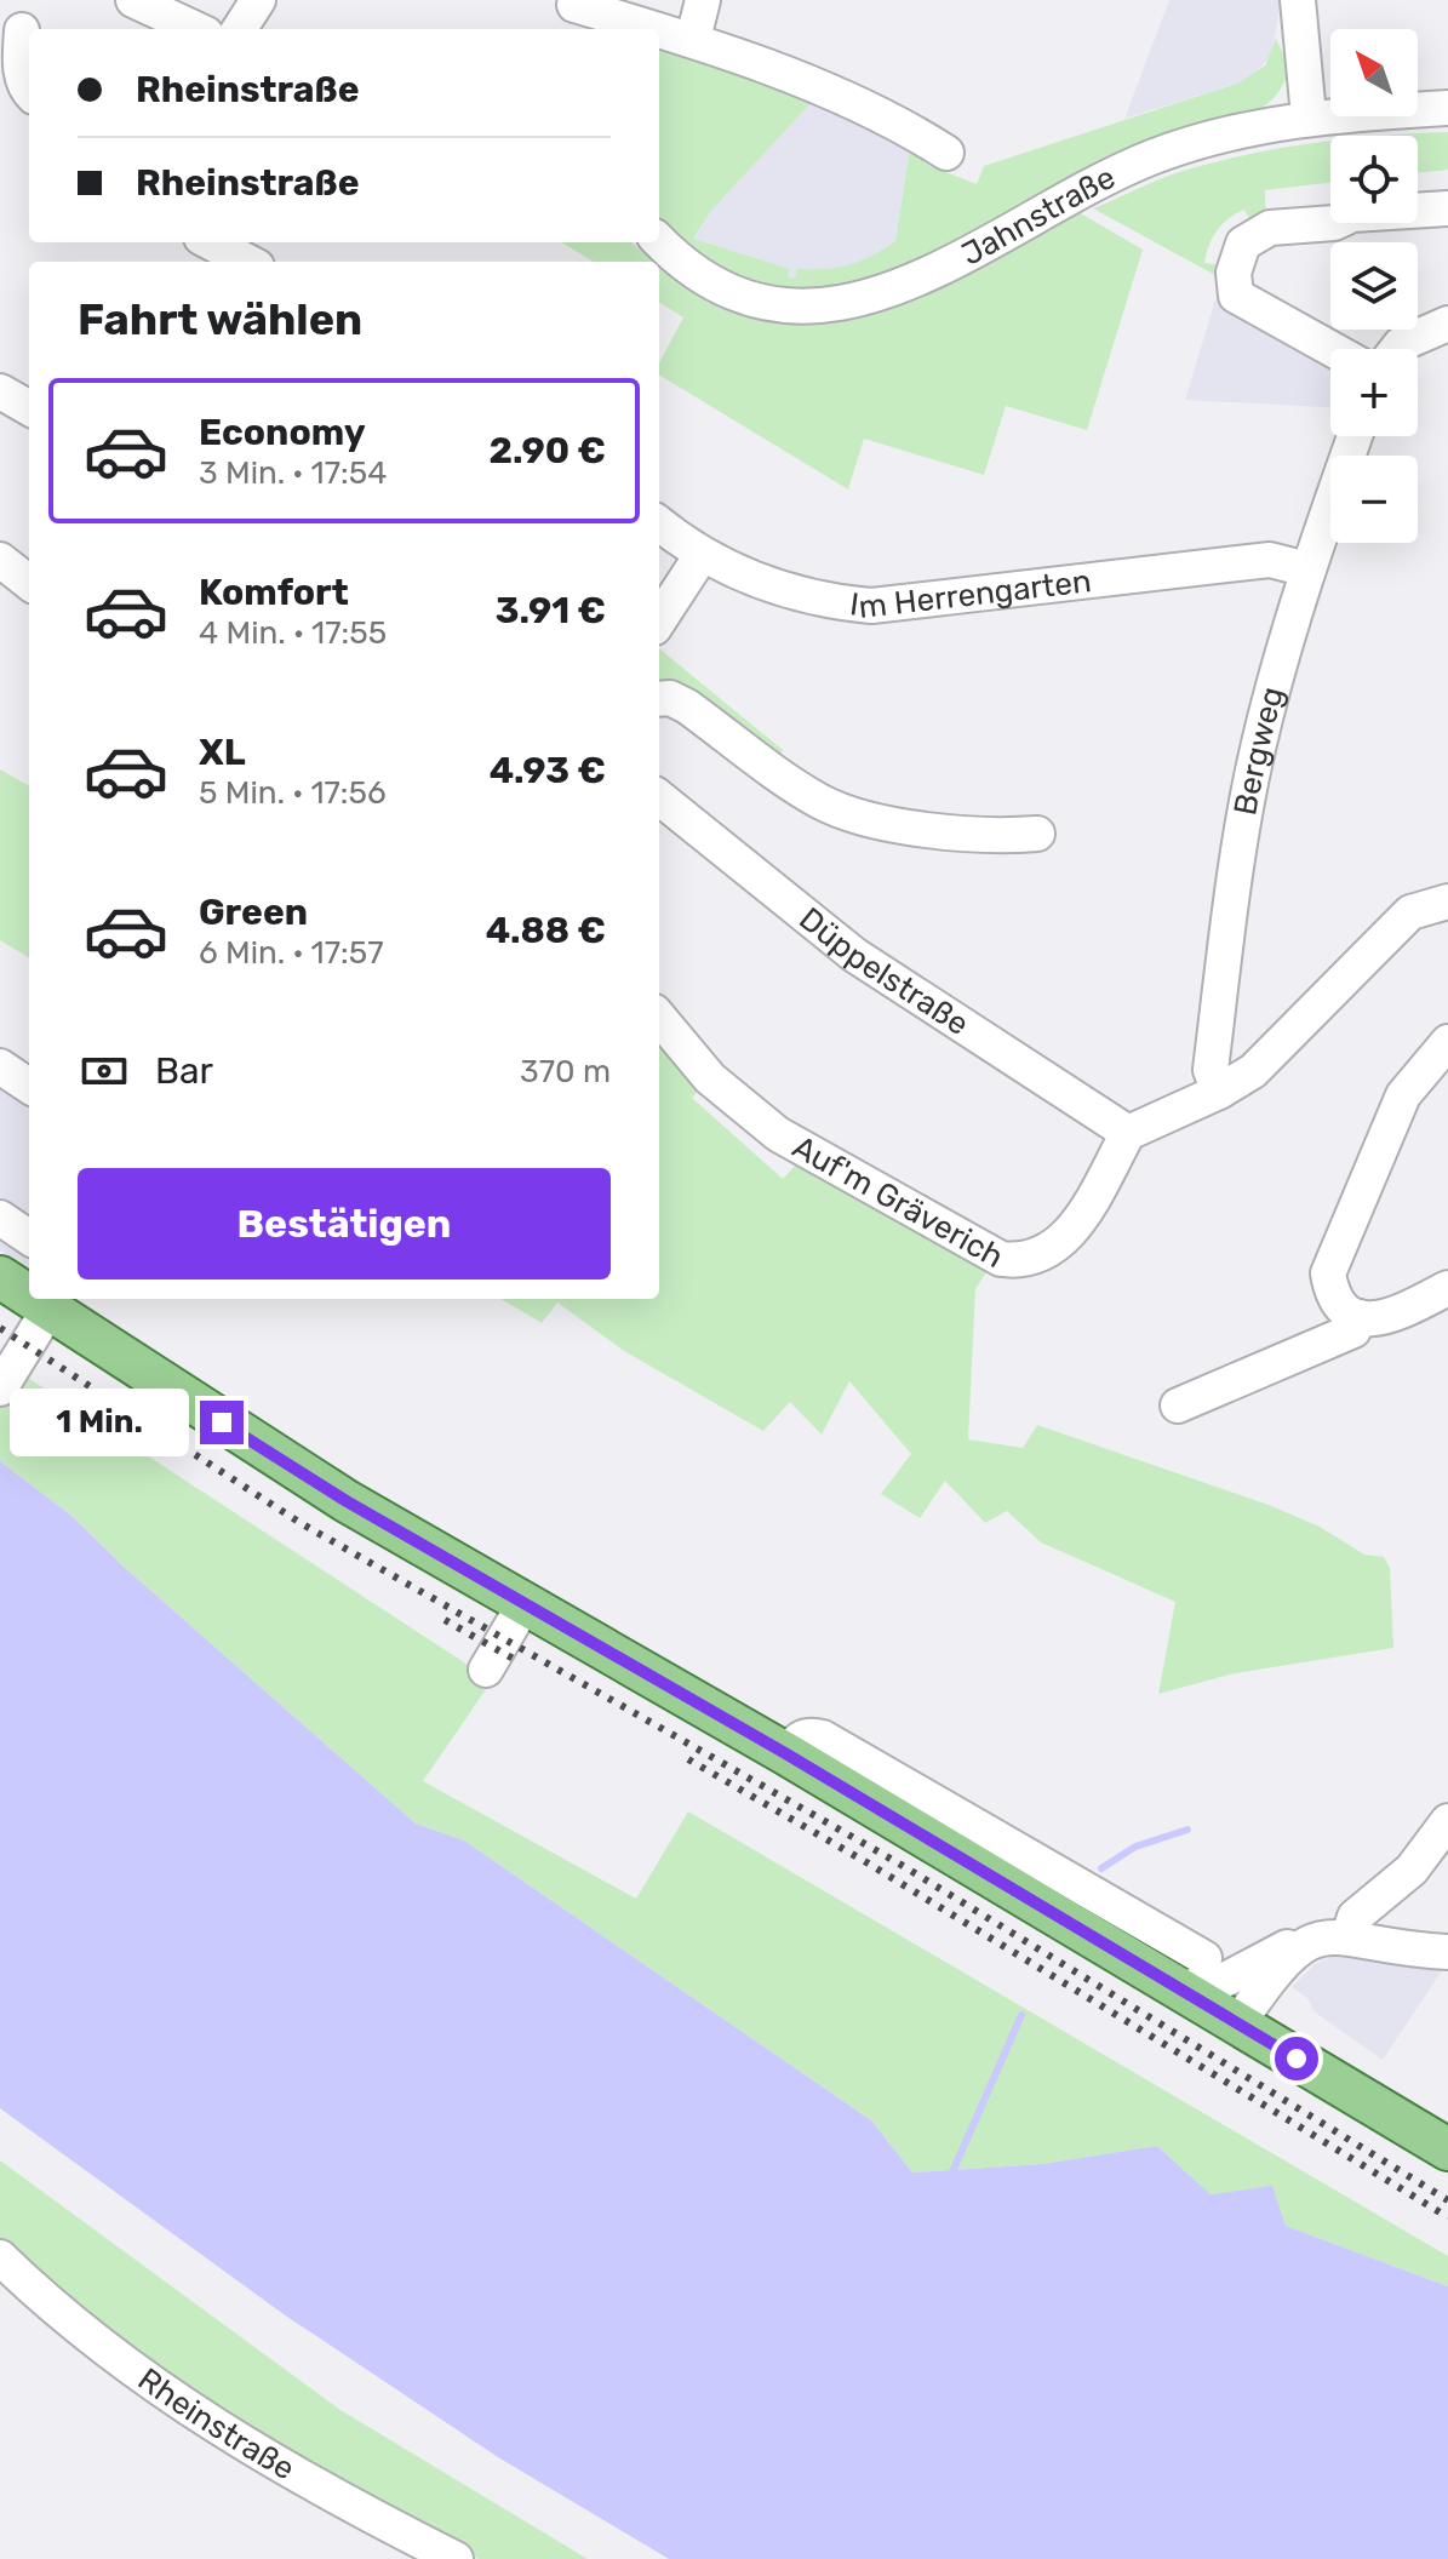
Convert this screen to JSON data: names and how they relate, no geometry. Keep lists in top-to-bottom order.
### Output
{
  "streets": {
    "street": [
      "Jahnstraße",
      "Im Herrengarten",
      "Bergweg",
      "Düppelstraße",
      "Auf'm Gräverich",
      "Rheinstraße"
    ]
  },
  "crossings": [
    ["Im Herrengarten", "Bergweg"],
    ["Düppelstraße", "Auf'm Gräverich"]
  ],
  "north": "top left",
  "page": {
    "map_buttons": ["+", "−"],
    "banner": ["Rheinstraße", "Rheinstraße"],
    "heading": "Fahrt wählen",
    "list": [
      {
        "name": "Economy",
        "note": "3 Min. · 17:54",
        "value": "2.90 €"
      },
      {
        "name": "Komfort",
        "note": "4 Min. · 17:55",
        "value": "3.91 €"
      },
      {
        "name": "XL",
        "note": "5 Min. · 17:56",
        "value": "4.93 €"
      },
      {
        "name": "Green",
        "note": "6 Min. · 17:57",
        "value": "4.88 €"
      }
    ],
    "pay": ["Bar", "370 m"],
    "buttons": "Bestätigen",
    "bubble": "1 Min."
  }
}
